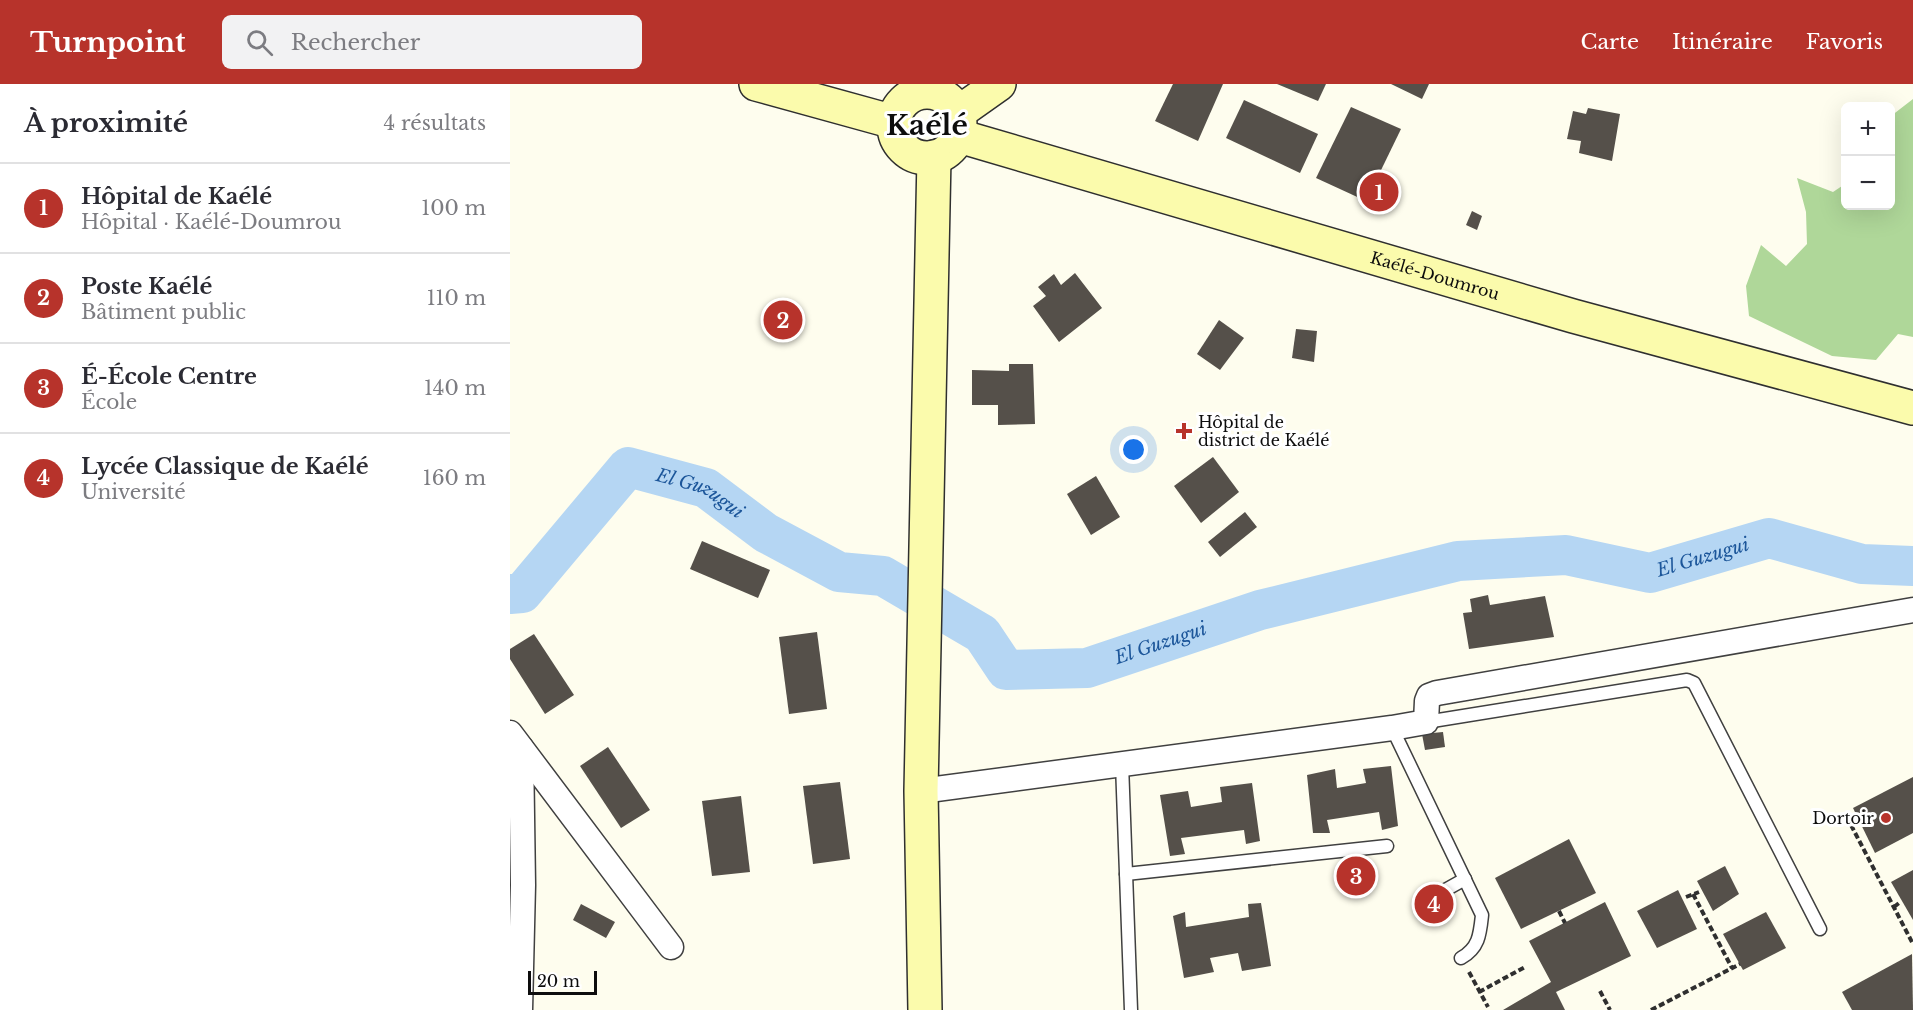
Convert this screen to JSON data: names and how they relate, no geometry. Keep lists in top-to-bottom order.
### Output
{
  "streets": {
    "main road": ["Kaélé-Doumrou"]
  },
  "districts": ["Kaélé"],
  "water": ["El Guzugui"],
  "places": {
    "health": ["Hôpital de district de Kaélé"],
    "other": ["Dortoir"]
  },
  "scale_bar": "20 m",
  "page": {
    "header": "Turnpoint",
    "search": "Rechercher",
    "nav": ["Carte", "Itinéraire", "Favoris"],
    "heading": ["À proximité", "4 résultats"],
    "map_buttons": ["+", "−"],
    "list": [
      {
        "mark": "1",
        "name": "Hôpital de Kaélé",
        "note": "Hôpital · Kaélé-Doumrou",
        "value": "100 m"
      },
      {
        "mark": "2",
        "name": "Poste Kaélé",
        "note": "Bâtiment public",
        "value": "110 m"
      },
      {
        "mark": "3",
        "name": "É-École Centre",
        "note": "École",
        "value": "140 m"
      },
      {
        "mark": "4",
        "name": "Lycée Classique de Kaélé",
        "note": "Université",
        "value": "160 m"
      }
    ],
    "pins": [
      "1",
      "2",
      "3",
      "4"
    ],
    "scale": "20 m"
  }
}
